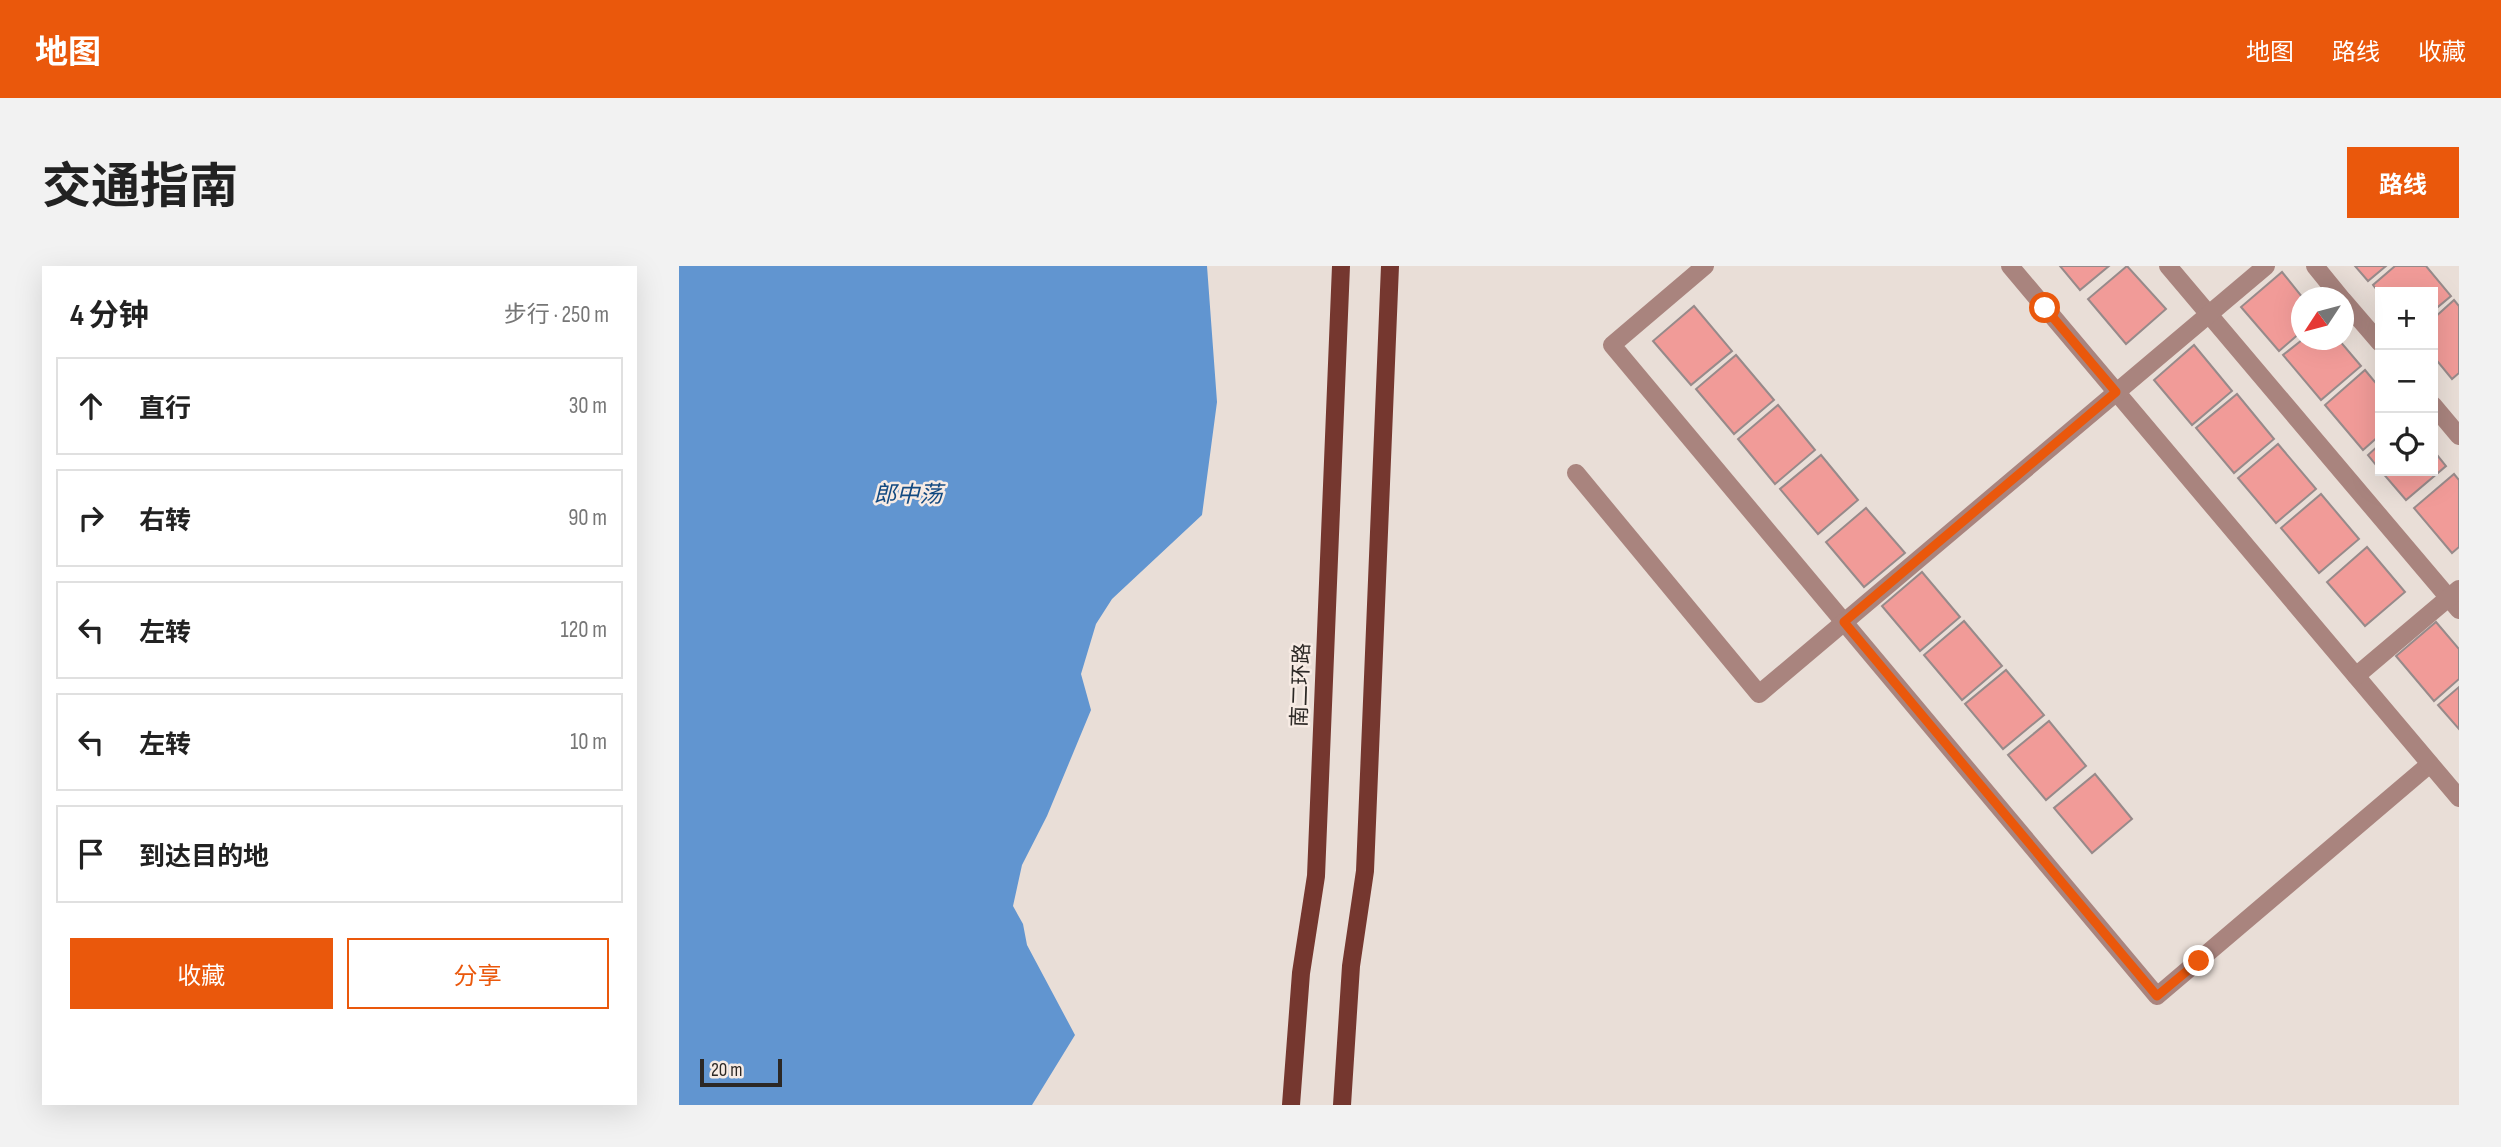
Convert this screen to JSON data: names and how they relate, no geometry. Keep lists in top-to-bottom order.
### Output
{
  "streets": {
    "main road": ["南二环路"]
  },
  "water": ["郎中荡"],
  "scale_bar": "20 m",
  "north": "bottom left",
  "page": {
    "header": "地图",
    "nav": ["地图", "路线", "收藏"],
    "title": "交通指南",
    "buttons": [
      "路线",
      ["收藏", "分享"]
    ],
    "heading": ["4 分钟", "步行 · 250 m"],
    "map_buttons": ["+", "−"],
    "list": [
      ["直行", "30 m"],
      ["右转", "90 m"],
      ["左转", "120 m"],
      ["左转", "10 m"],
      "到达目的地"
    ],
    "scale": "20 m"
  }
}
